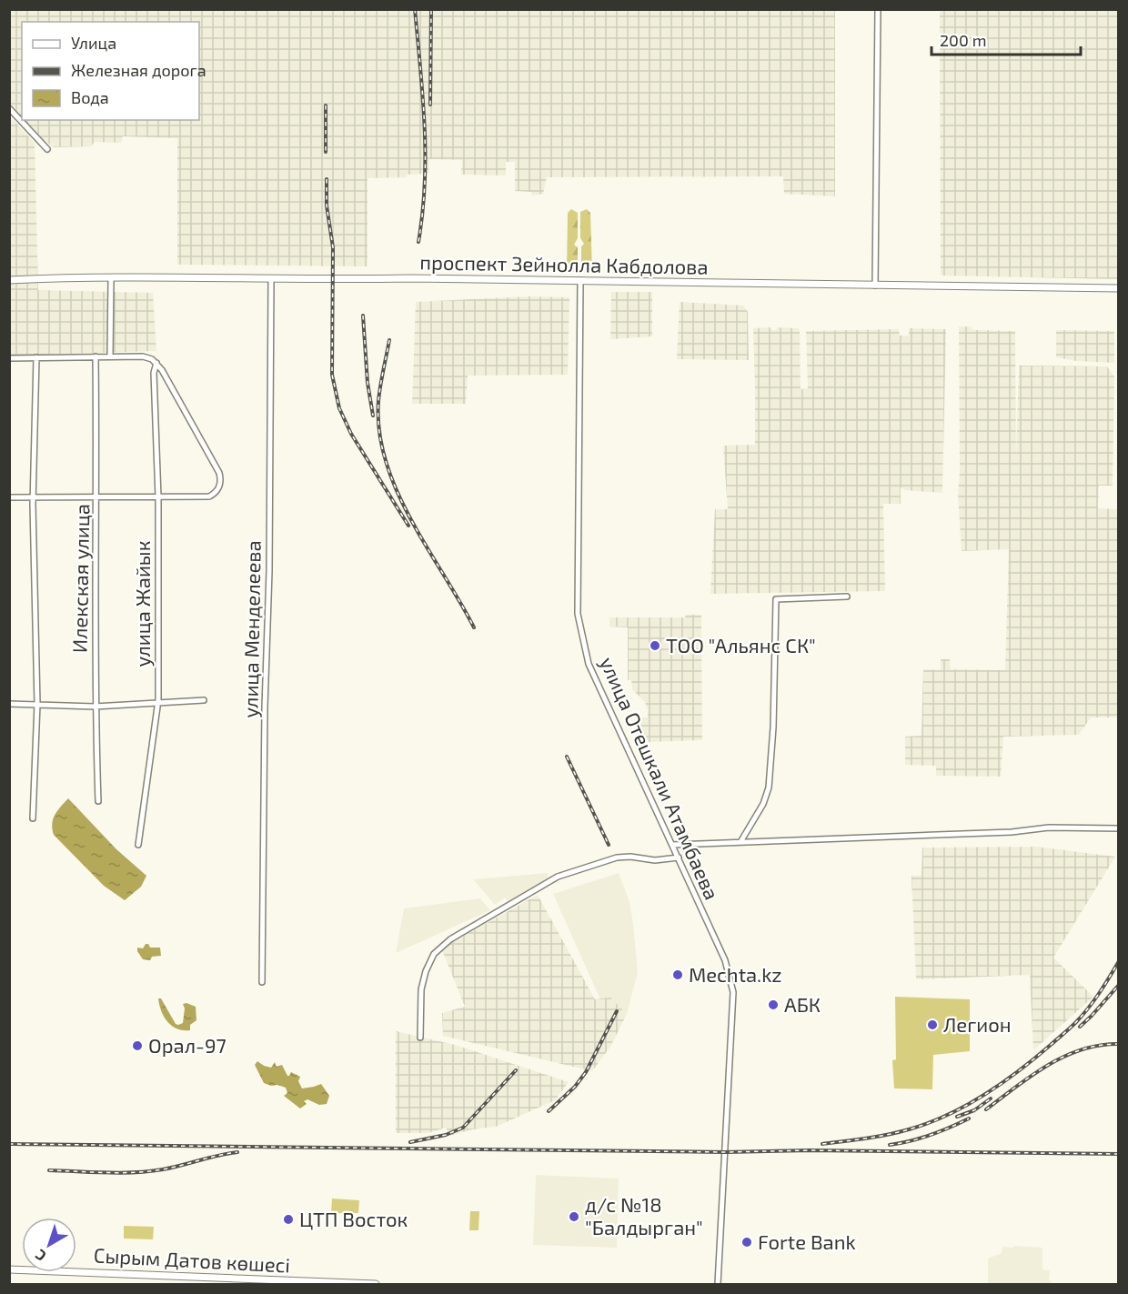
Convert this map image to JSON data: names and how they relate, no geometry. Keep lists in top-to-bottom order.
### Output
{
  "streets": {
    "main road": ["проспект Зейнолла Кабдолова", "Сырым Датов көшесі"],
    "street": [
      "Илекская улица",
      "улица Жайык",
      "улица Менделеева",
      "улица Отешкали Атамбаева"
    ]
  },
  "crossings": [
    ["проспект Зейнолла Кабдолова", "улица Менделеева"],
    ["проспект Зейнолла Кабдолова", "улица Отешкали Атамбаева"]
  ],
  "places": [
    "ТОО \"Альянс СК\"",
    "Mechta.kz",
    "АБК",
    "Легион",
    "Орал-97",
    "д/с №18 \"Балдырган\"",
    "ЦТП Восток",
    "Forte Bank"
  ],
  "legend": ["Улица", "Железная дорога", "Вода"],
  "scale_bar": "200 m",
  "north": "bottom left"
}
